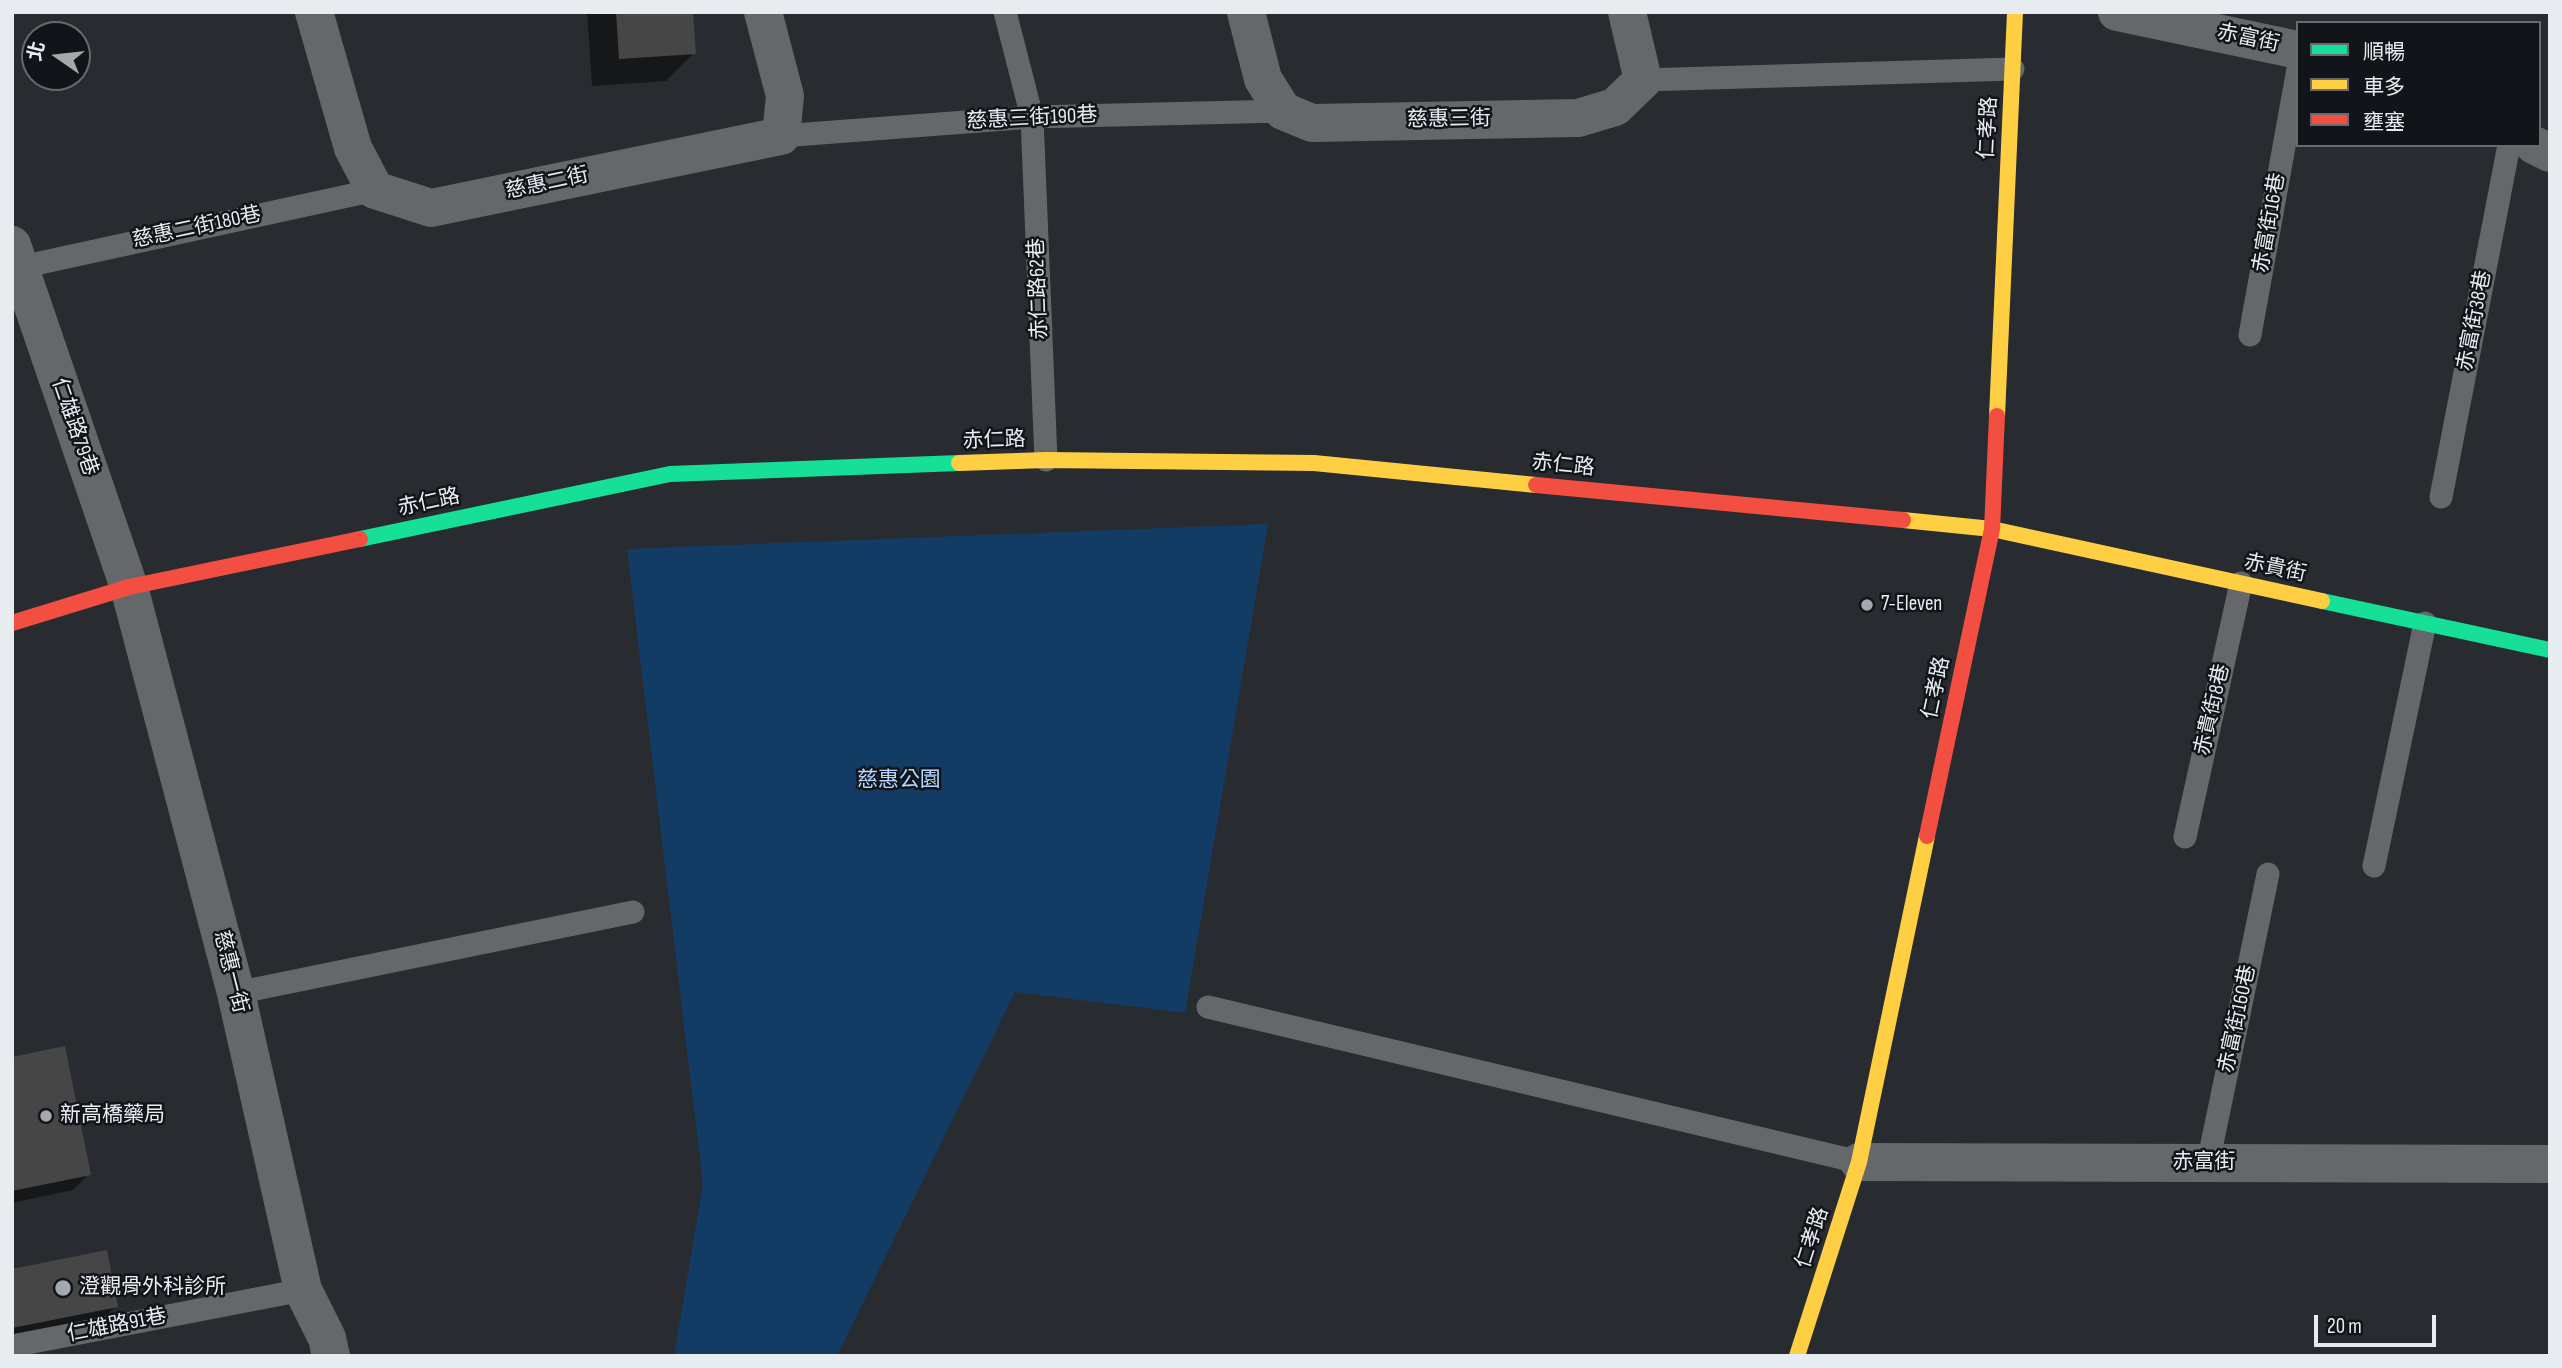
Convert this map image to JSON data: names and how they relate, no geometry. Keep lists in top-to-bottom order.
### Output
{
  "streets": {
    "street": [
      "赤富街",
      "慈惠三街",
      "仁孝路",
      "慈惠二街",
      "仁雄路79巷",
      "赤仁路",
      "赤貴街",
      "慈惠一街"
    ],
    "lane": [
      "慈惠三街190巷",
      "赤富街16巷",
      "慈惠二街180巷",
      "赤仁路62巷",
      "赤富街38巷",
      "赤貴街8巷",
      "赤富街160巷",
      "仁雄路91巷"
    ]
  },
  "crossings": [
    ["赤富街", "仁孝路"],
    ["赤富街", "赤富街160巷"],
    ["慈惠三街190巷", "慈惠三街"],
    ["慈惠三街190巷", "慈惠二街"],
    ["慈惠三街190巷", "赤仁路62巷"],
    ["仁孝路", "赤仁路"],
    ["仁孝路", "赤貴街"],
    ["慈惠二街", "慈惠二街180巷"],
    ["慈惠二街180巷", "仁雄路79巷"],
    ["赤仁路62巷", "赤仁路"],
    ["仁雄路79巷", "赤仁路"],
    ["仁雄路79巷", "慈惠一街"],
    ["赤仁路", "赤貴街"],
    ["赤仁路", "慈惠一街"],
    ["赤貴街", "赤貴街8巷"],
    ["慈惠一街", "仁雄路91巷"]
  ],
  "parks": ["慈惠公園"],
  "places": ["7-Eleven", "新高橋藥局", "澄觀骨外科診所"],
  "legend": ["順暢", "車多", "壅塞"],
  "scale_bar": "20 m",
  "north": "left"
}
